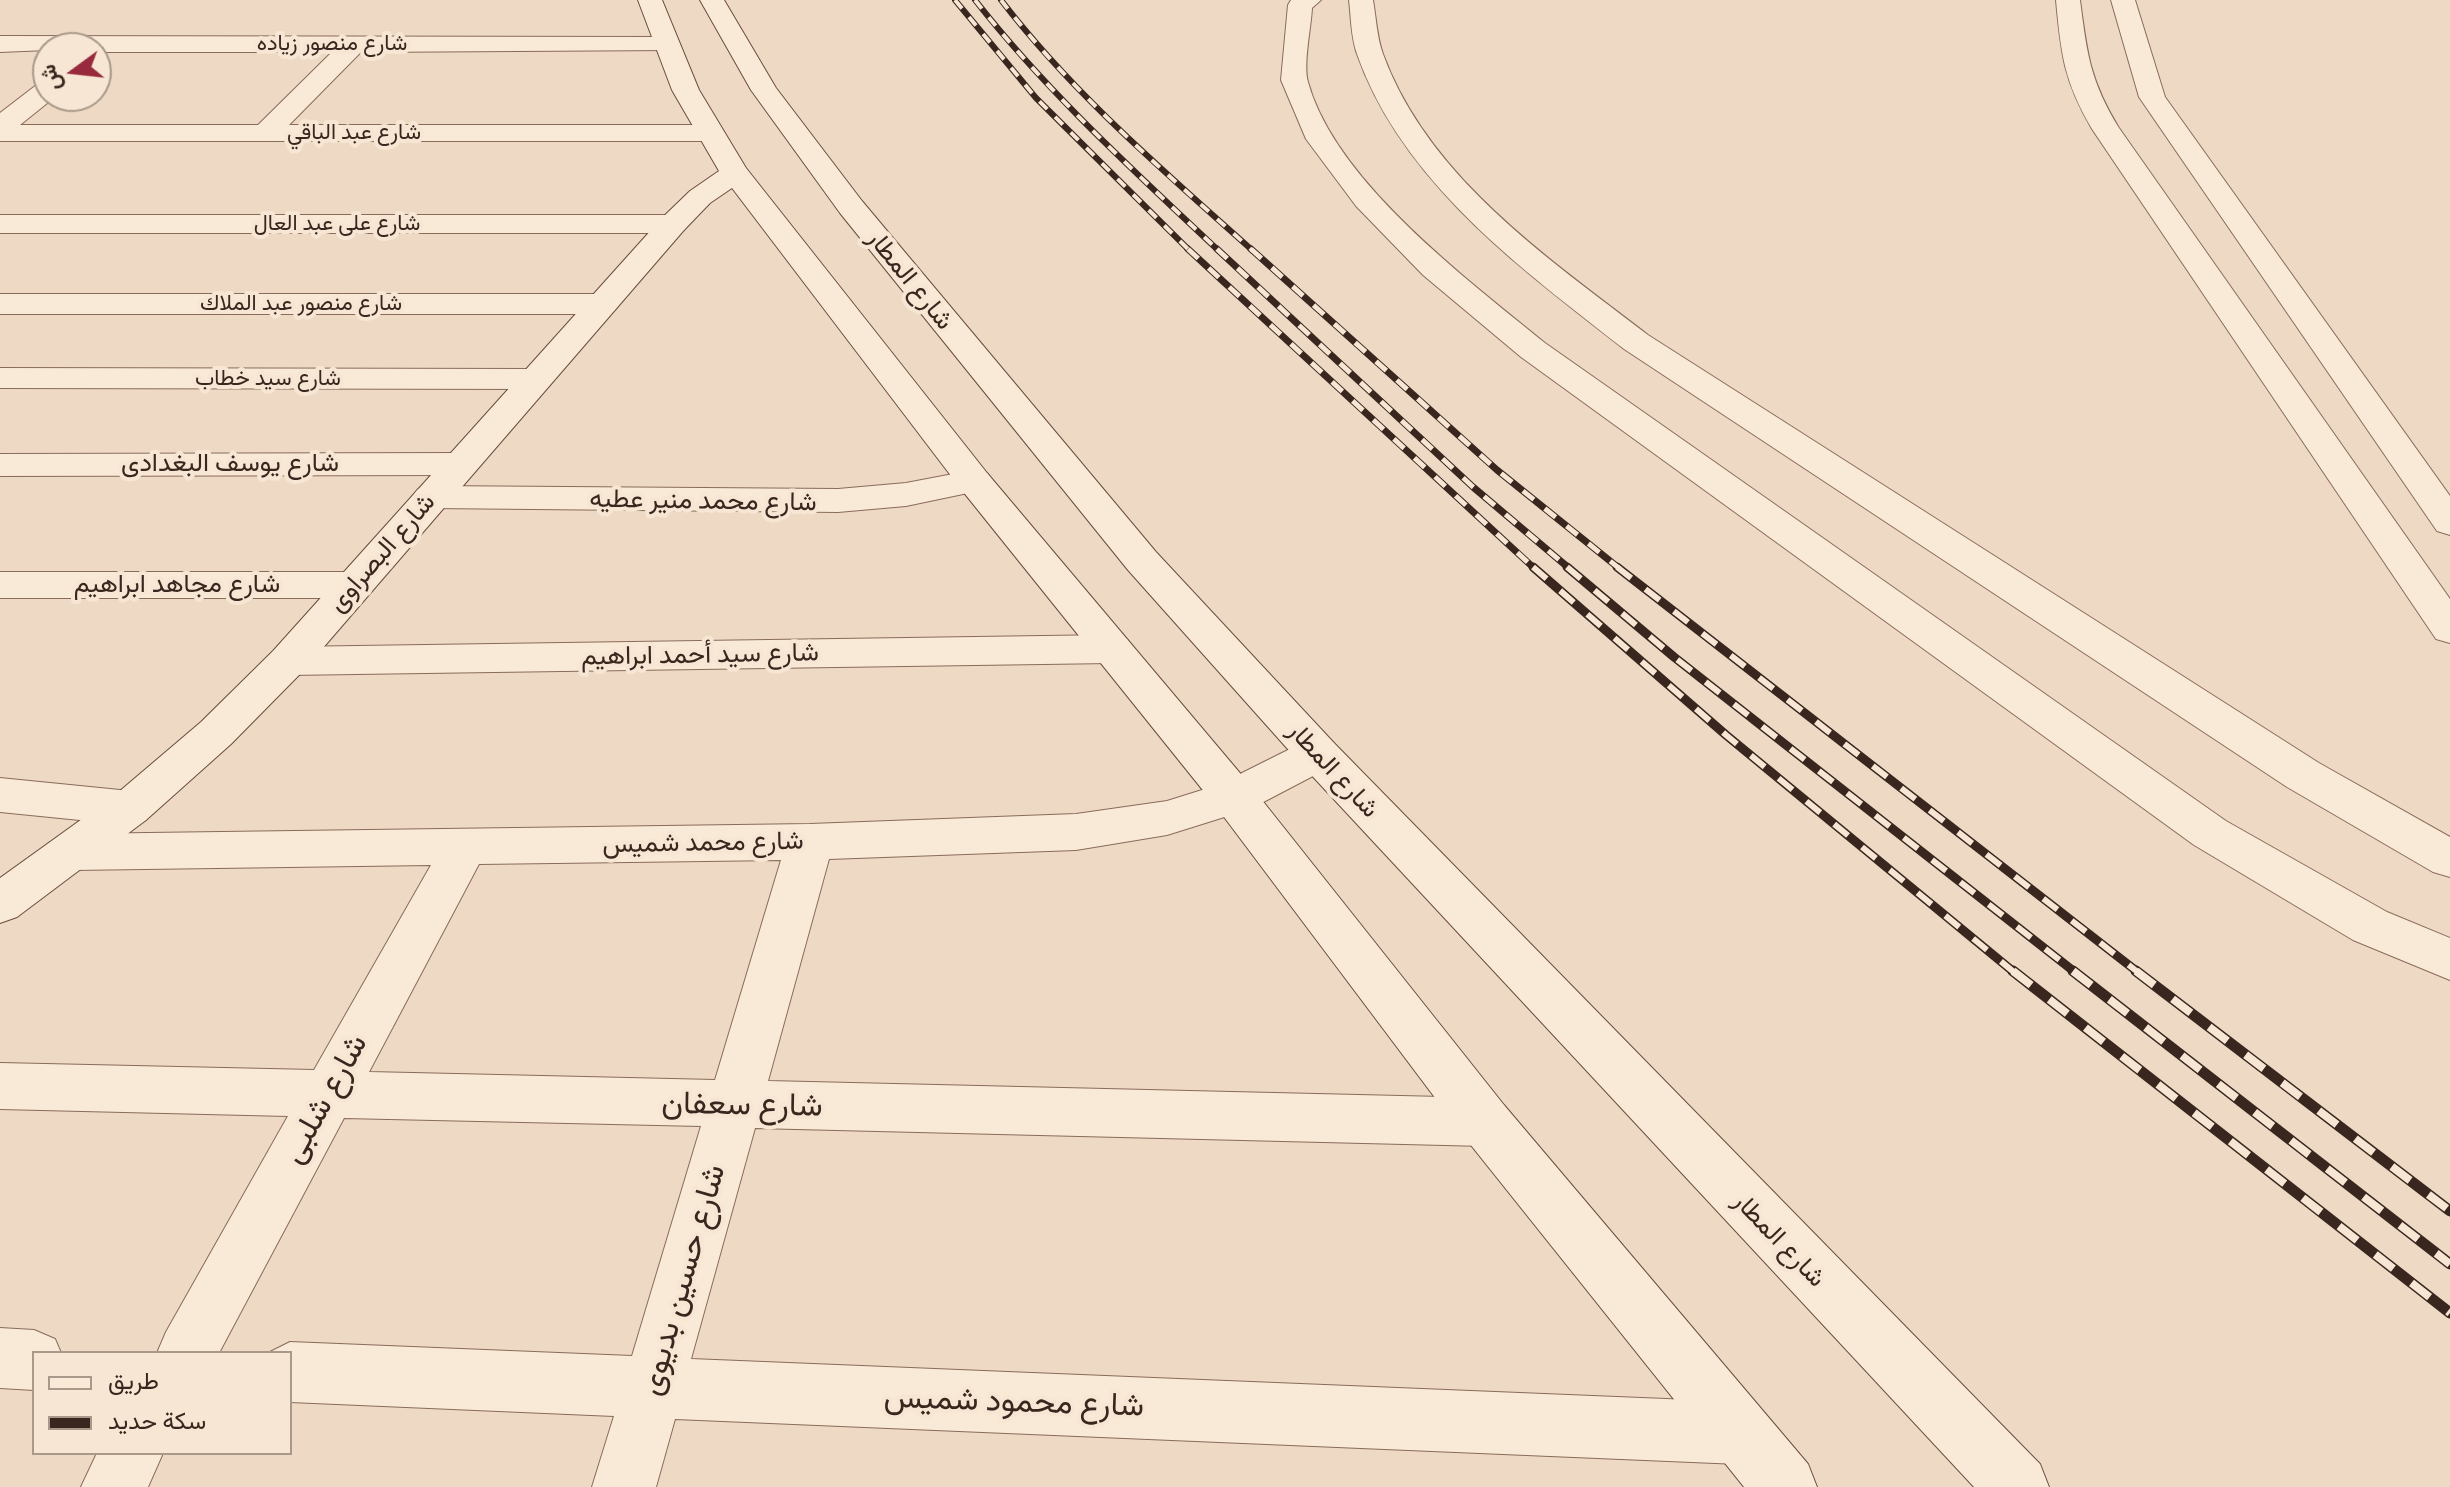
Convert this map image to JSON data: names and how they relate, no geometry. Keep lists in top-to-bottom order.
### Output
{
  "streets": {
    "street": [
      "شارع منصور زياده",
      "شارع عبد الباقي",
      "شارع على عبد العال",
      "شارع المطار",
      "شارع منصور عبد الملاك",
      "شارع سيد خطاب",
      "شارع يوسف البغدادى",
      "شارع محمد منير عطيه",
      "شارع البصراوى",
      "شارع مجاهد ابراهيم",
      "شارع سيد أحمد ابراهيم",
      "شارع محمد شميس",
      "شارع شلبى",
      "شارع سعفان",
      "شارع حسين بديوى",
      "شارع محمود شميس"
    ]
  },
  "crossings": [
    ["شارع منصور زياده", "شارع المطار"],
    ["شارع عبد الباقي", "شارع المطار"],
    ["شارع على عبد العال", "شارع البصراوى"],
    ["شارع المطار", "شارع محمد منير عطيه"],
    ["شارع المطار", "شارع البصراوى"],
    ["شارع المطار", "شارع سيد أحمد ابراهيم"],
    ["شارع المطار", "شارع محمد شميس"],
    ["شارع المطار", "شارع سعفان"],
    ["شارع المطار", "شارع محمود شميس"],
    ["شارع منصور عبد الملاك", "شارع البصراوى"],
    ["شارع سيد خطاب", "شارع البصراوى"],
    ["شارع يوسف البغدادى", "شارع البصراوى"],
    ["شارع محمد منير عطيه", "شارع البصراوى"],
    ["شارع البصراوى", "شارع مجاهد ابراهيم"],
    ["شارع البصراوى", "شارع سيد أحمد ابراهيم"],
    ["شارع البصراوى", "شارع محمد شميس"],
    ["شارع محمد شميس", "شارع شلبى"],
    ["شارع محمد شميس", "شارع حسين بديوى"],
    ["شارع شلبى", "شارع سعفان"],
    ["شارع سعفان", "شارع حسين بديوى"],
    ["شارع حسين بديوى", "شارع محمود شميس"]
  ],
  "legend": ["طريق", "سكة حديد"],
  "north": "left"
}
